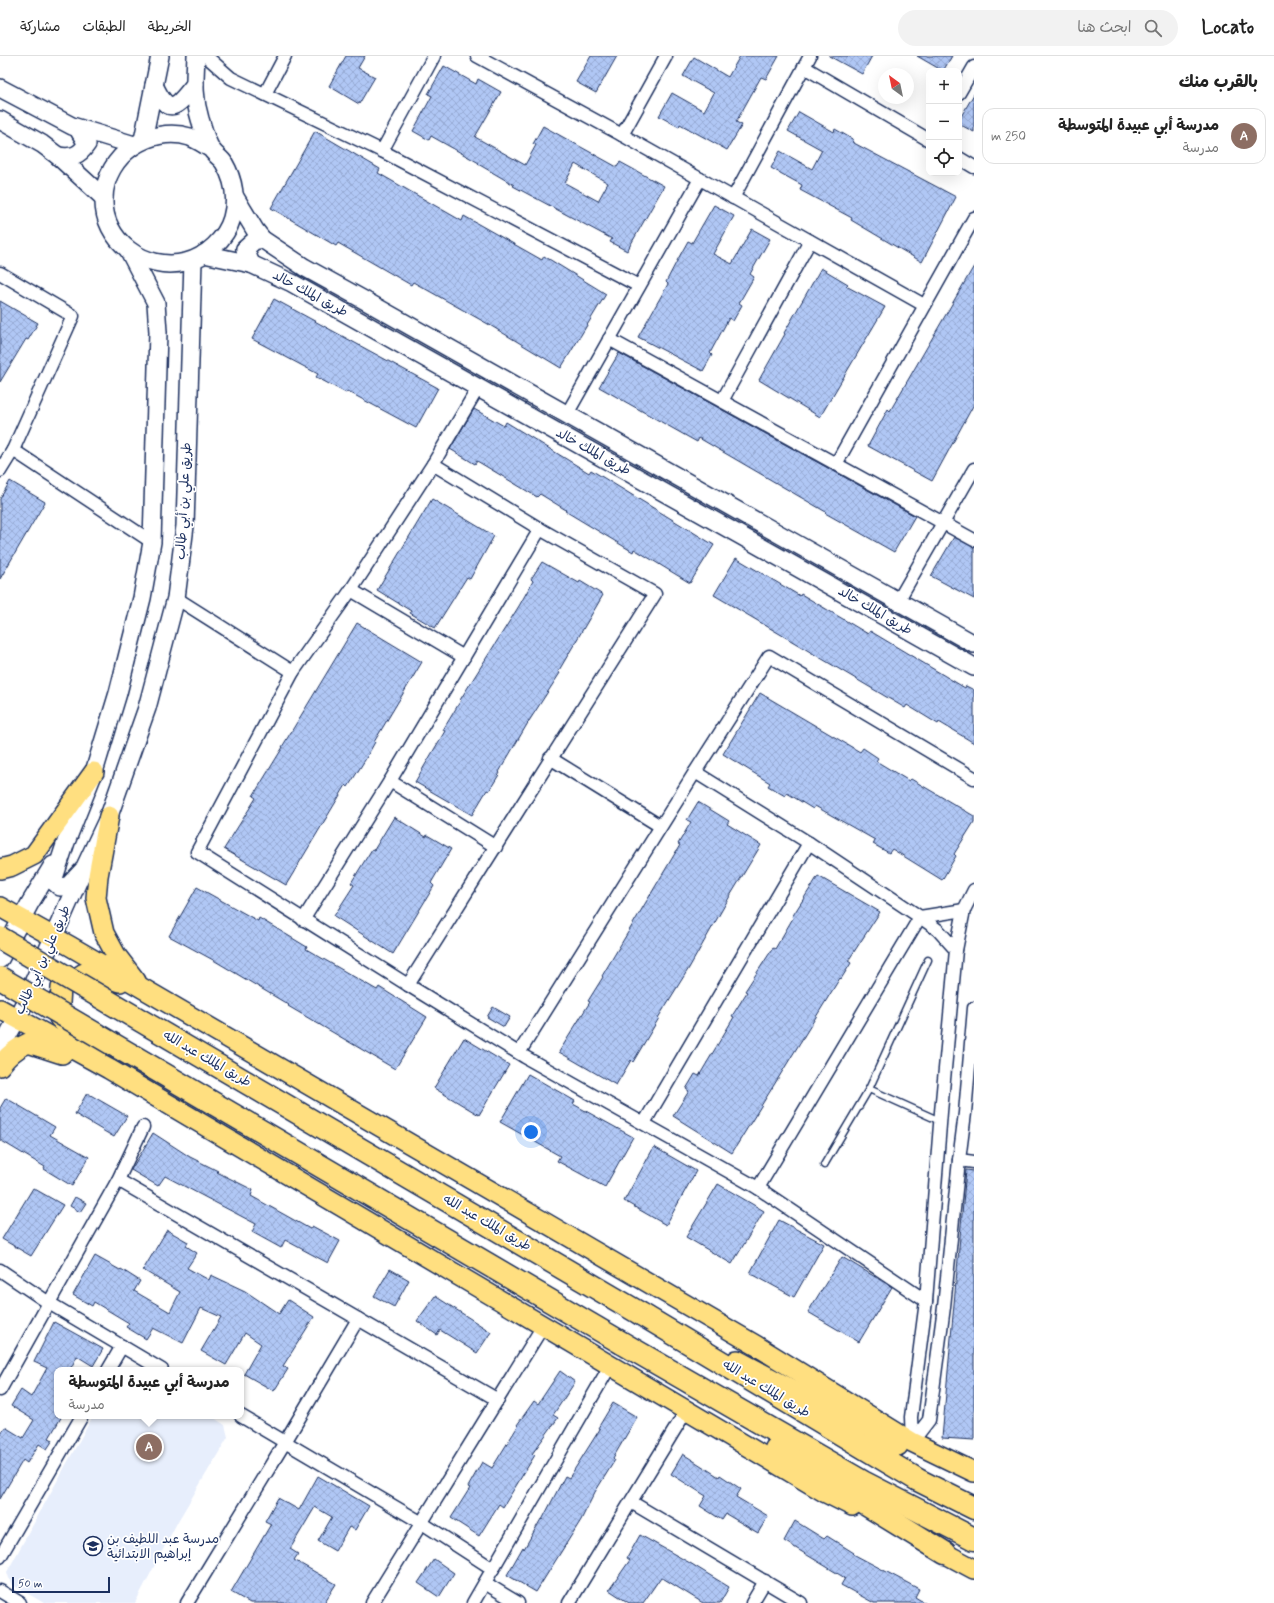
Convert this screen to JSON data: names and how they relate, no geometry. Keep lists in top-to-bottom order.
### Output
{
  "streets": {
    "highway": ["طريق الملك عبد الله"],
    "main road": ["طريق الملك خالد", "طريق علي بن أبي طالب"]
  },
  "crossings": [
    ["طريق الملك خالد", "طريق علي بن أبي طالب"]
  ],
  "places": {
    "school or university": ["مدرسة عبد اللطيف بن إبراهيم الابتدائية"]
  },
  "scale_bar": "50 m",
  "north": "top left",
  "page": {
    "header": "Locato",
    "search": "ابحث هنا",
    "nav": ["الخريطة", "الطبقات", "مشاركة"],
    "heading": "بالقرب منك",
    "map_buttons": ["+", "−"],
    "list": [
      {
        "mark": "A",
        "name": "مدرسة أبي عبيدة المتوسطة",
        "note": "مدرسة",
        "value": "250 m"
      }
    ],
    "popup": ["مدرسة أبي عبيدة المتوسطة", "مدرسة"],
    "pins": "A",
    "scale": "50 m"
  }
}
